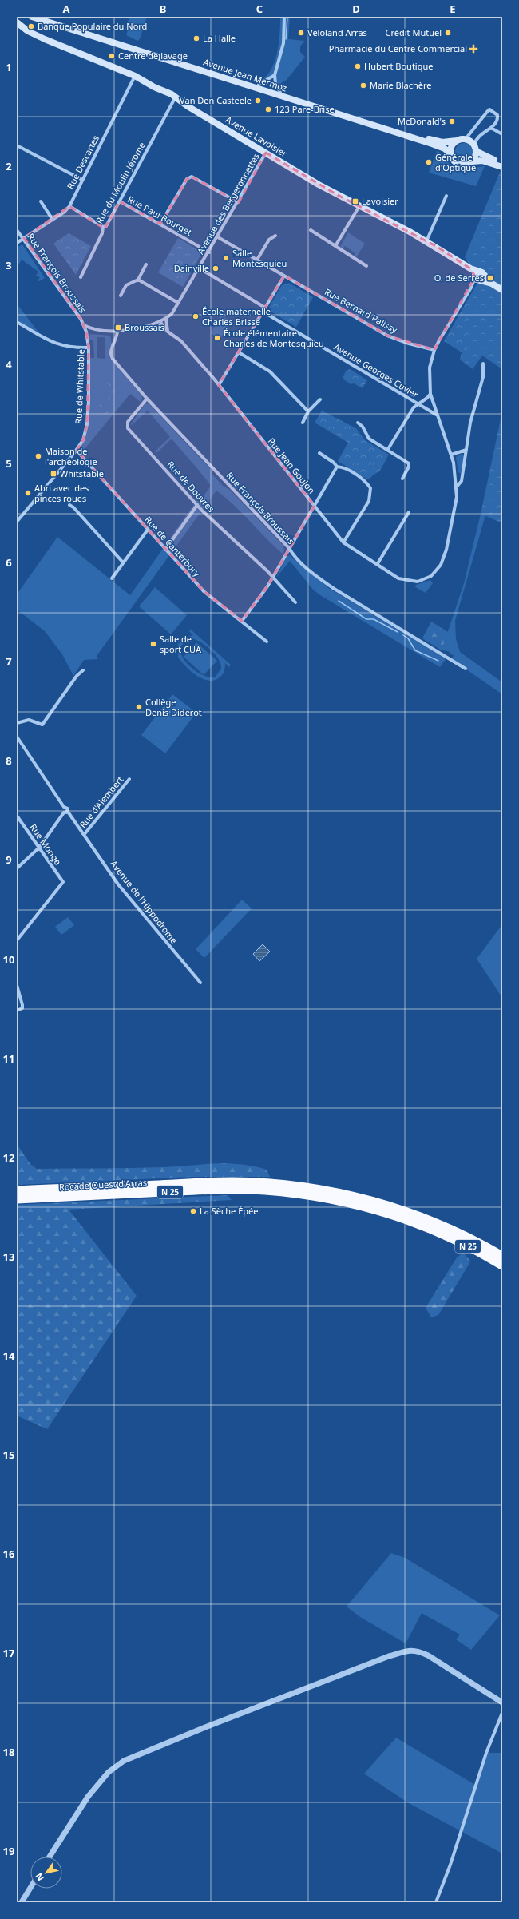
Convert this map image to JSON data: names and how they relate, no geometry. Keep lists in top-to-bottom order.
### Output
{
  "streets": {
    "highway": ["Rocade Ouest d'Arras", "N 25"],
    "main road": ["Avenue Jean Mermoz", "Avenue Lavoisier"],
    "street": [
      "Rue Descartes",
      "Rue du Moulin Jérome",
      "Avenue des Bergeronnettes",
      "Rue Paul Bourget",
      "Rue François Broussais",
      "Rue Bernard Palissy",
      "Avenue Georges Cuvier",
      "Rue de Whitstable",
      "Rue Jean Goujon",
      "Rue de Douvres",
      "Rue de Canterbury",
      "Rue d'Alembert",
      "Rue Monge",
      "Avenue de l'Hippodrome"
    ]
  },
  "crossings": [
    ["Avenue Lavoisier", "Rue Descartes"],
    ["Avenue Lavoisier", "Rue du Moulin Jérome"],
    ["Avenue Lavoisier", "Avenue des Bergeronnettes"],
    ["Rue Descartes", "Rue François Broussais"],
    ["Rue du Moulin Jérome", "Rue Paul Bourget"],
    ["Avenue des Bergeronnettes", "Rue Paul Bourget"],
    ["Avenue des Bergeronnettes", "Rue Bernard Palissy"],
    ["Rue François Broussais", "Rue de Whitstable"],
    ["Rue François Broussais", "Rue de Douvres"],
    ["Rue de Whitstable", "Rue de Canterbury"],
    ["Rue d'Alembert", "Avenue de l'Hippodrome"]
  ],
  "places": {
    "other": [
      "Banque Populaire du Nord",
      "Véloland Arras",
      "Crédit Mutuel",
      "La Halle",
      "Centre de lavage",
      "Hubert Boutique",
      "Marie Blachère",
      "Van Den Casteele",
      "123 Pare-Brise",
      "McDonald's",
      "Générale d'Optique",
      "Salle Montesquieu",
      "Dainville",
      "École maternelle Charles Brisse",
      "École élémentaire Charles de Montesquieu",
      "Maison de l'archéologie",
      "Abri avec des pinces roues",
      "Salle de sport CUA",
      "Collège Denis Diderot",
      "La Sèche Épée"
    ],
    "health": ["Pharmacie du Centre Commercial"],
    "transit": [
      "Lavoisier",
      "O. de Serres",
      "Broussais",
      "Whitstable"
    ]
  },
  "north": "bottom left",
  "grid": {
    "columns": [
      "A",
      "B",
      "C",
      "D",
      "E"
    ],
    "rows": [
      "1",
      "2",
      "3",
      "4",
      "5",
      "6",
      "7",
      "8",
      "9",
      "10",
      "11",
      "12",
      "13",
      "14",
      "15",
      "16",
      "17",
      "18",
      "19"
    ]
  }
}
